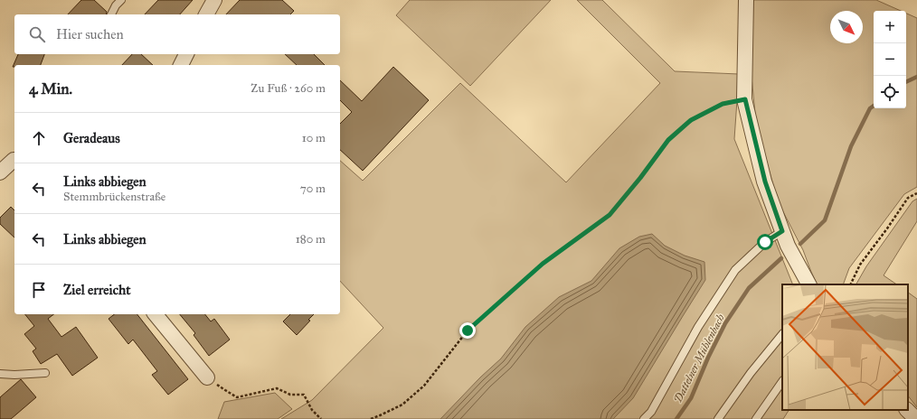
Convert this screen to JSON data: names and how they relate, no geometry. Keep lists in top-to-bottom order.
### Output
{
  "water": ["Dattelner Mühlenbach"],
  "north": "bottom right",
  "page": {
    "map_buttons": ["+", "−"],
    "search": "Hier suchen",
    "heading": ["4 Min.", "Zu Fuß · 260 m"],
    "list": [
      ["Geradeaus", "10 m"],
      ["Links abbiegen", "Stemmbrückenstraße", "70 m"],
      ["Links abbiegen", "180 m"],
      "Ziel erreicht"
    ]
  }
}
